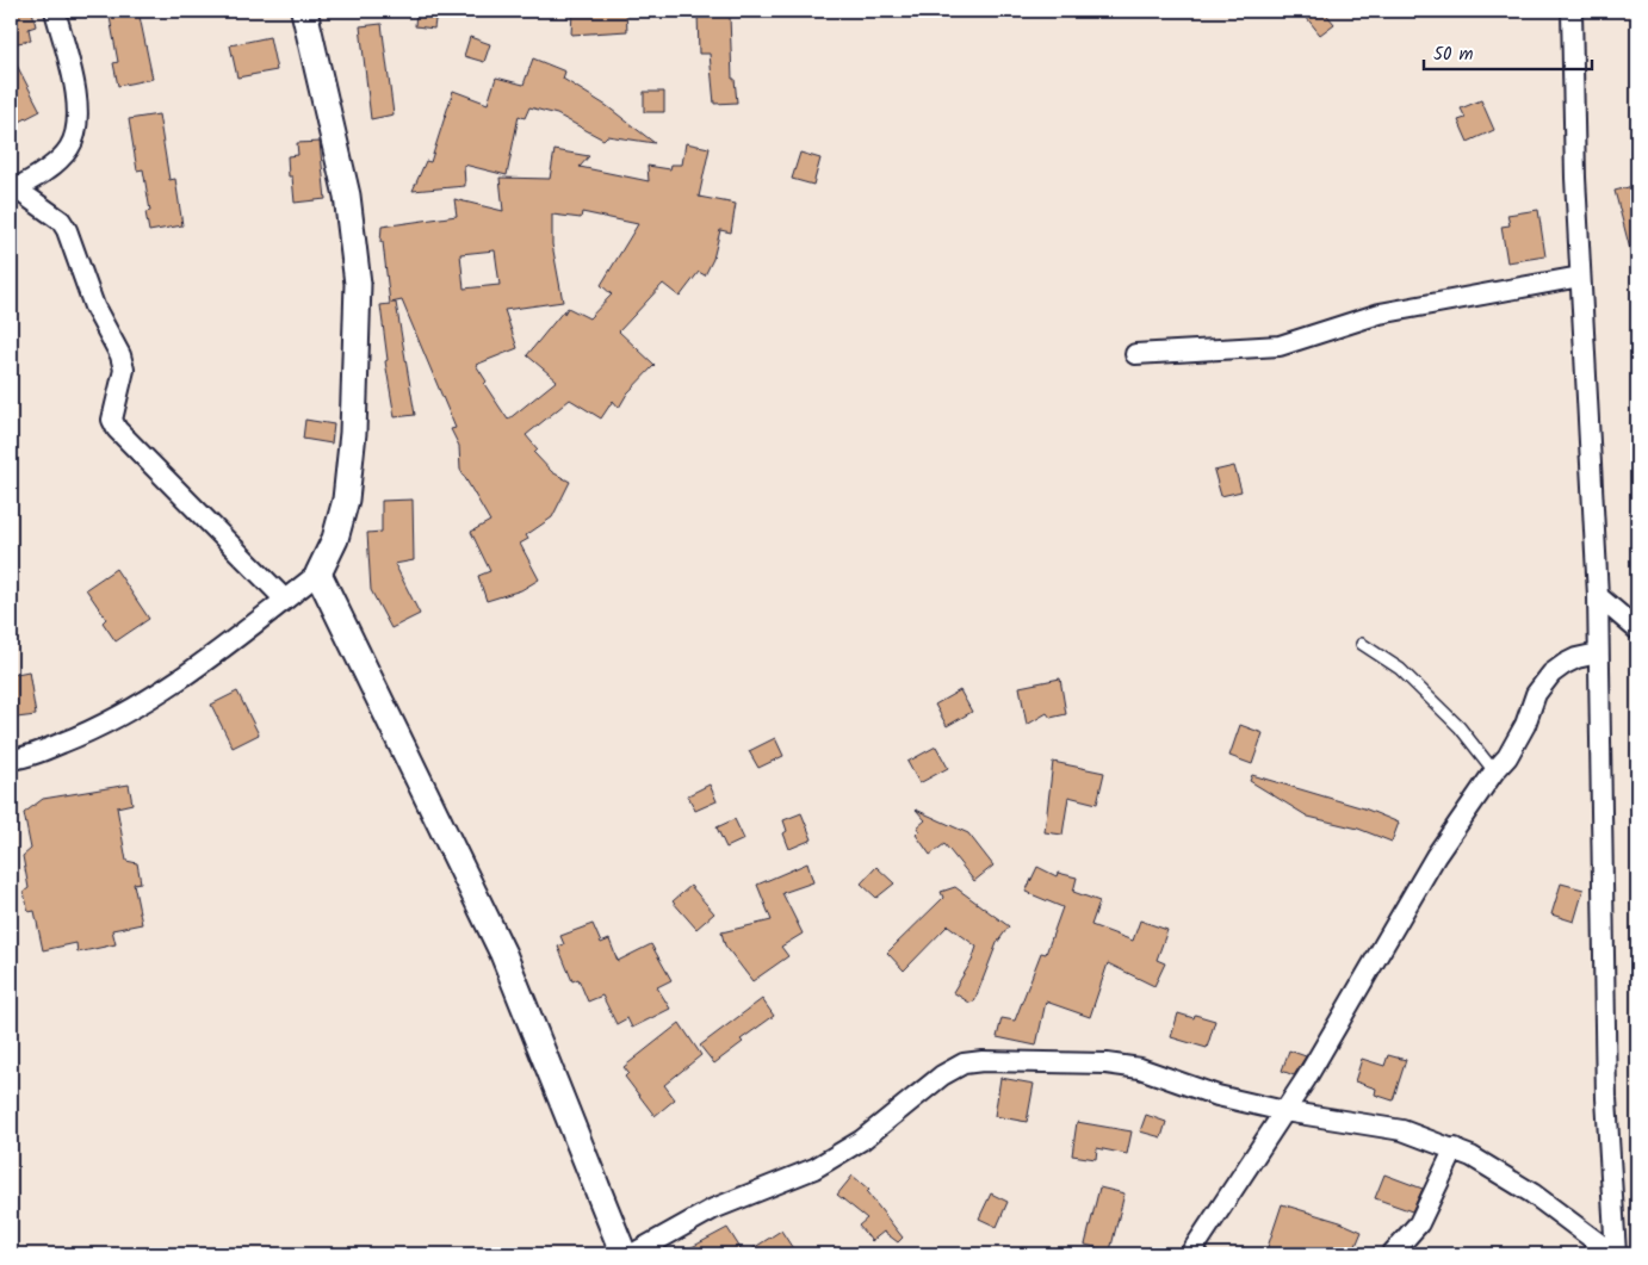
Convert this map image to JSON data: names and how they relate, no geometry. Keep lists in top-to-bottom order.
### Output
{
  "scale_bar": "50 m"
}
